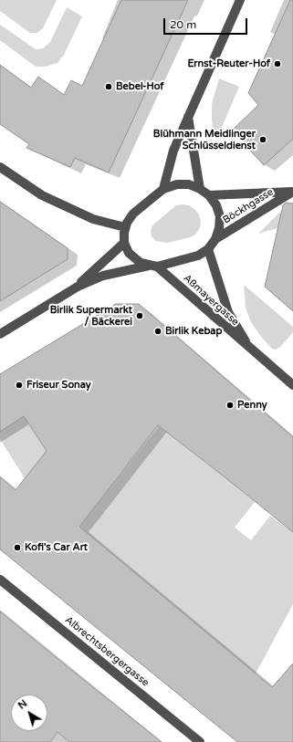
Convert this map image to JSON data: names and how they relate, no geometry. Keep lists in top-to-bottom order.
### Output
{
  "streets": {
    "street": ["Böckhgasse", "Aßmayergasse", "Albrechtsbergergasse"]
  },
  "crossings": [
    ["Böckhgasse", "Aßmayergasse"]
  ],
  "places": [
    "Ernst-Reuter-Hof",
    "Bebel-Hof",
    "Blühmann Meidlinger Schlüsseldienst",
    "Birlik Supermarkt / Bäckerei",
    "Birlik Kebap",
    "Friseur Sonay",
    "Penny",
    "Kofi's Car Art"
  ],
  "scale_bar": "20 m",
  "north": "top left"
}
